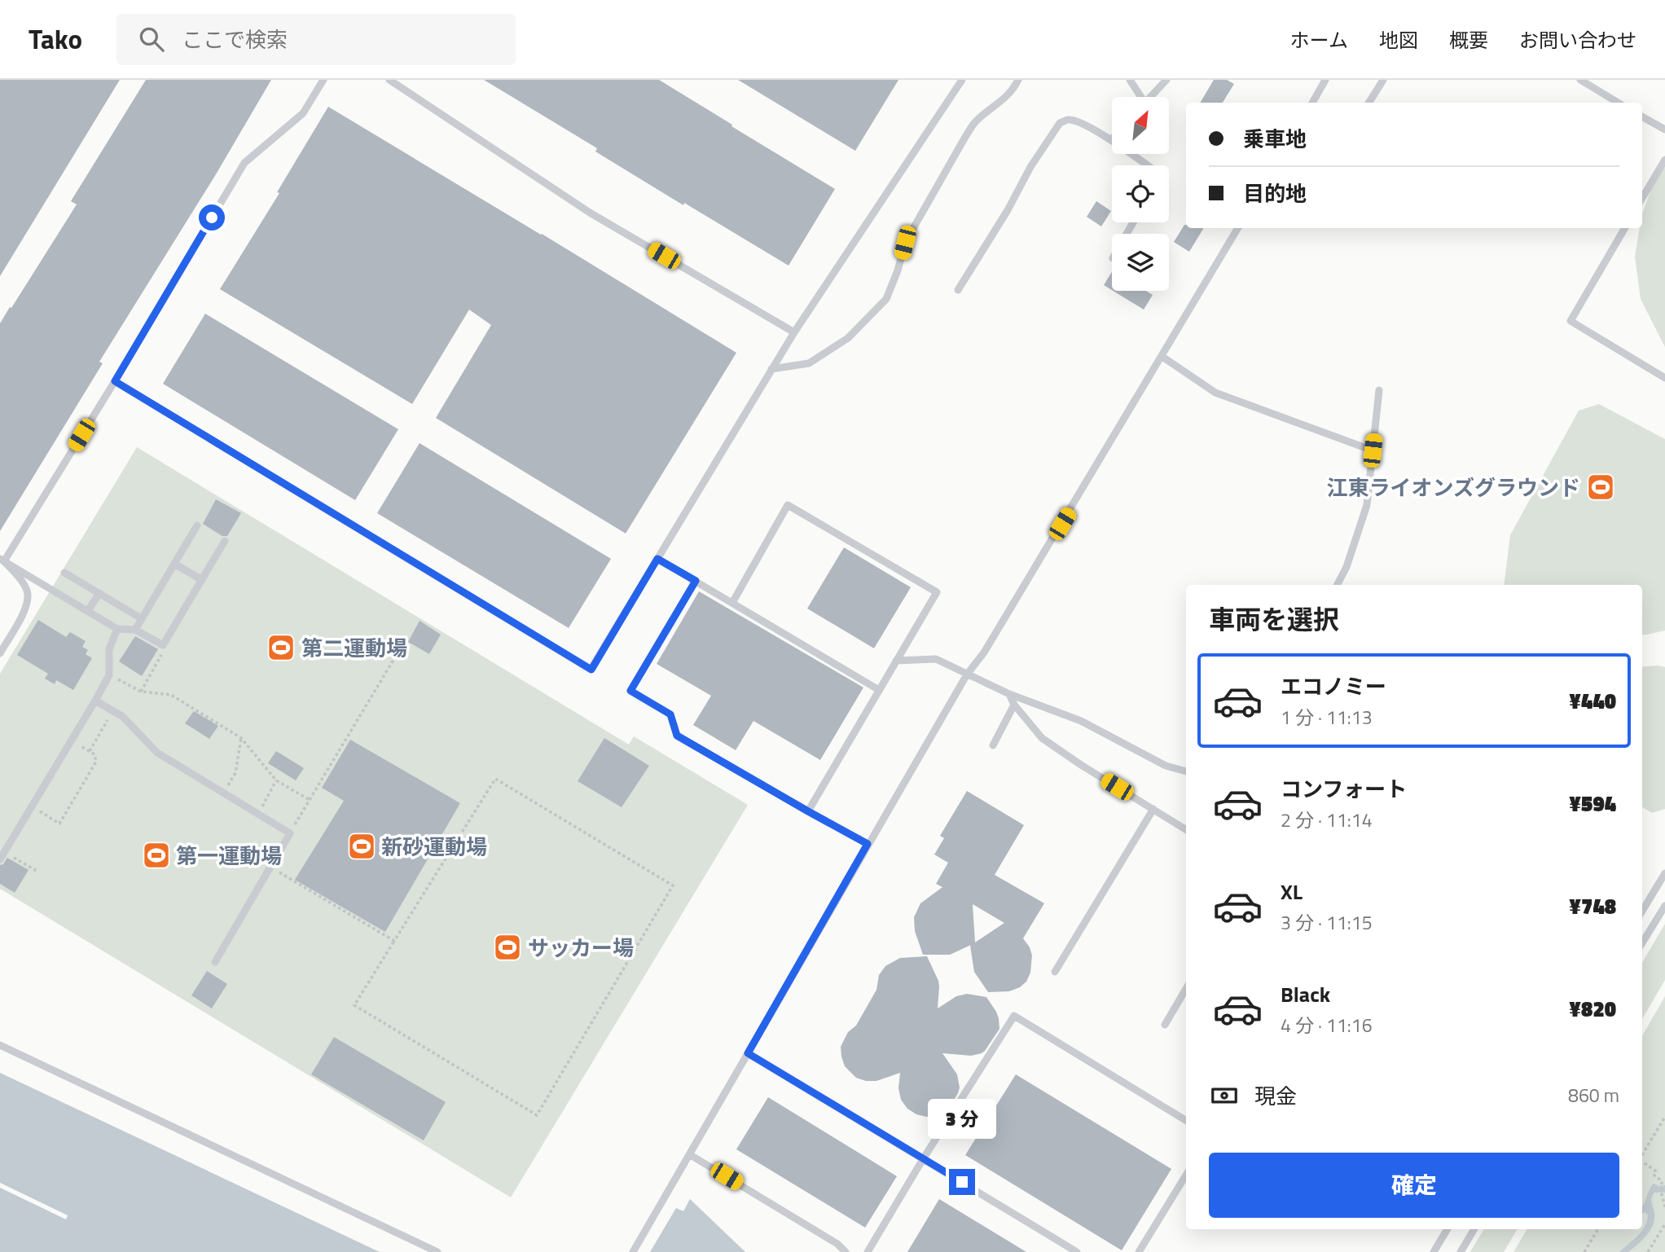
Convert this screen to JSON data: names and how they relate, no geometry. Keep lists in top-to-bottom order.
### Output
{
  "places": {
    "sports": [
      "江東ライオンズグラウンド",
      "第二運動場",
      "新砂運動場",
      "第一運動場",
      "サッカー場"
    ]
  },
  "north": "top right",
  "page": {
    "header": "Tako",
    "search": "ここで検索",
    "nav": [
      "ホーム",
      "地図",
      "概要",
      "お問い合わせ"
    ],
    "banner": ["乗車地", "目的地"],
    "heading": "車両を選択",
    "list": [
      {
        "name": "エコノミー",
        "note": "1 分 · 11:13",
        "value": "¥440"
      },
      {
        "name": "コンフォート",
        "note": "2 分 · 11:14",
        "value": "¥594"
      },
      {
        "name": "XL",
        "note": "3 分 · 11:15",
        "value": "¥748"
      },
      {
        "name": "Black",
        "note": "4 分 · 11:16",
        "value": "¥820"
      }
    ],
    "pay": ["現金", "860 m"],
    "bubble": "3 分",
    "buttons": "確定"
  }
}
